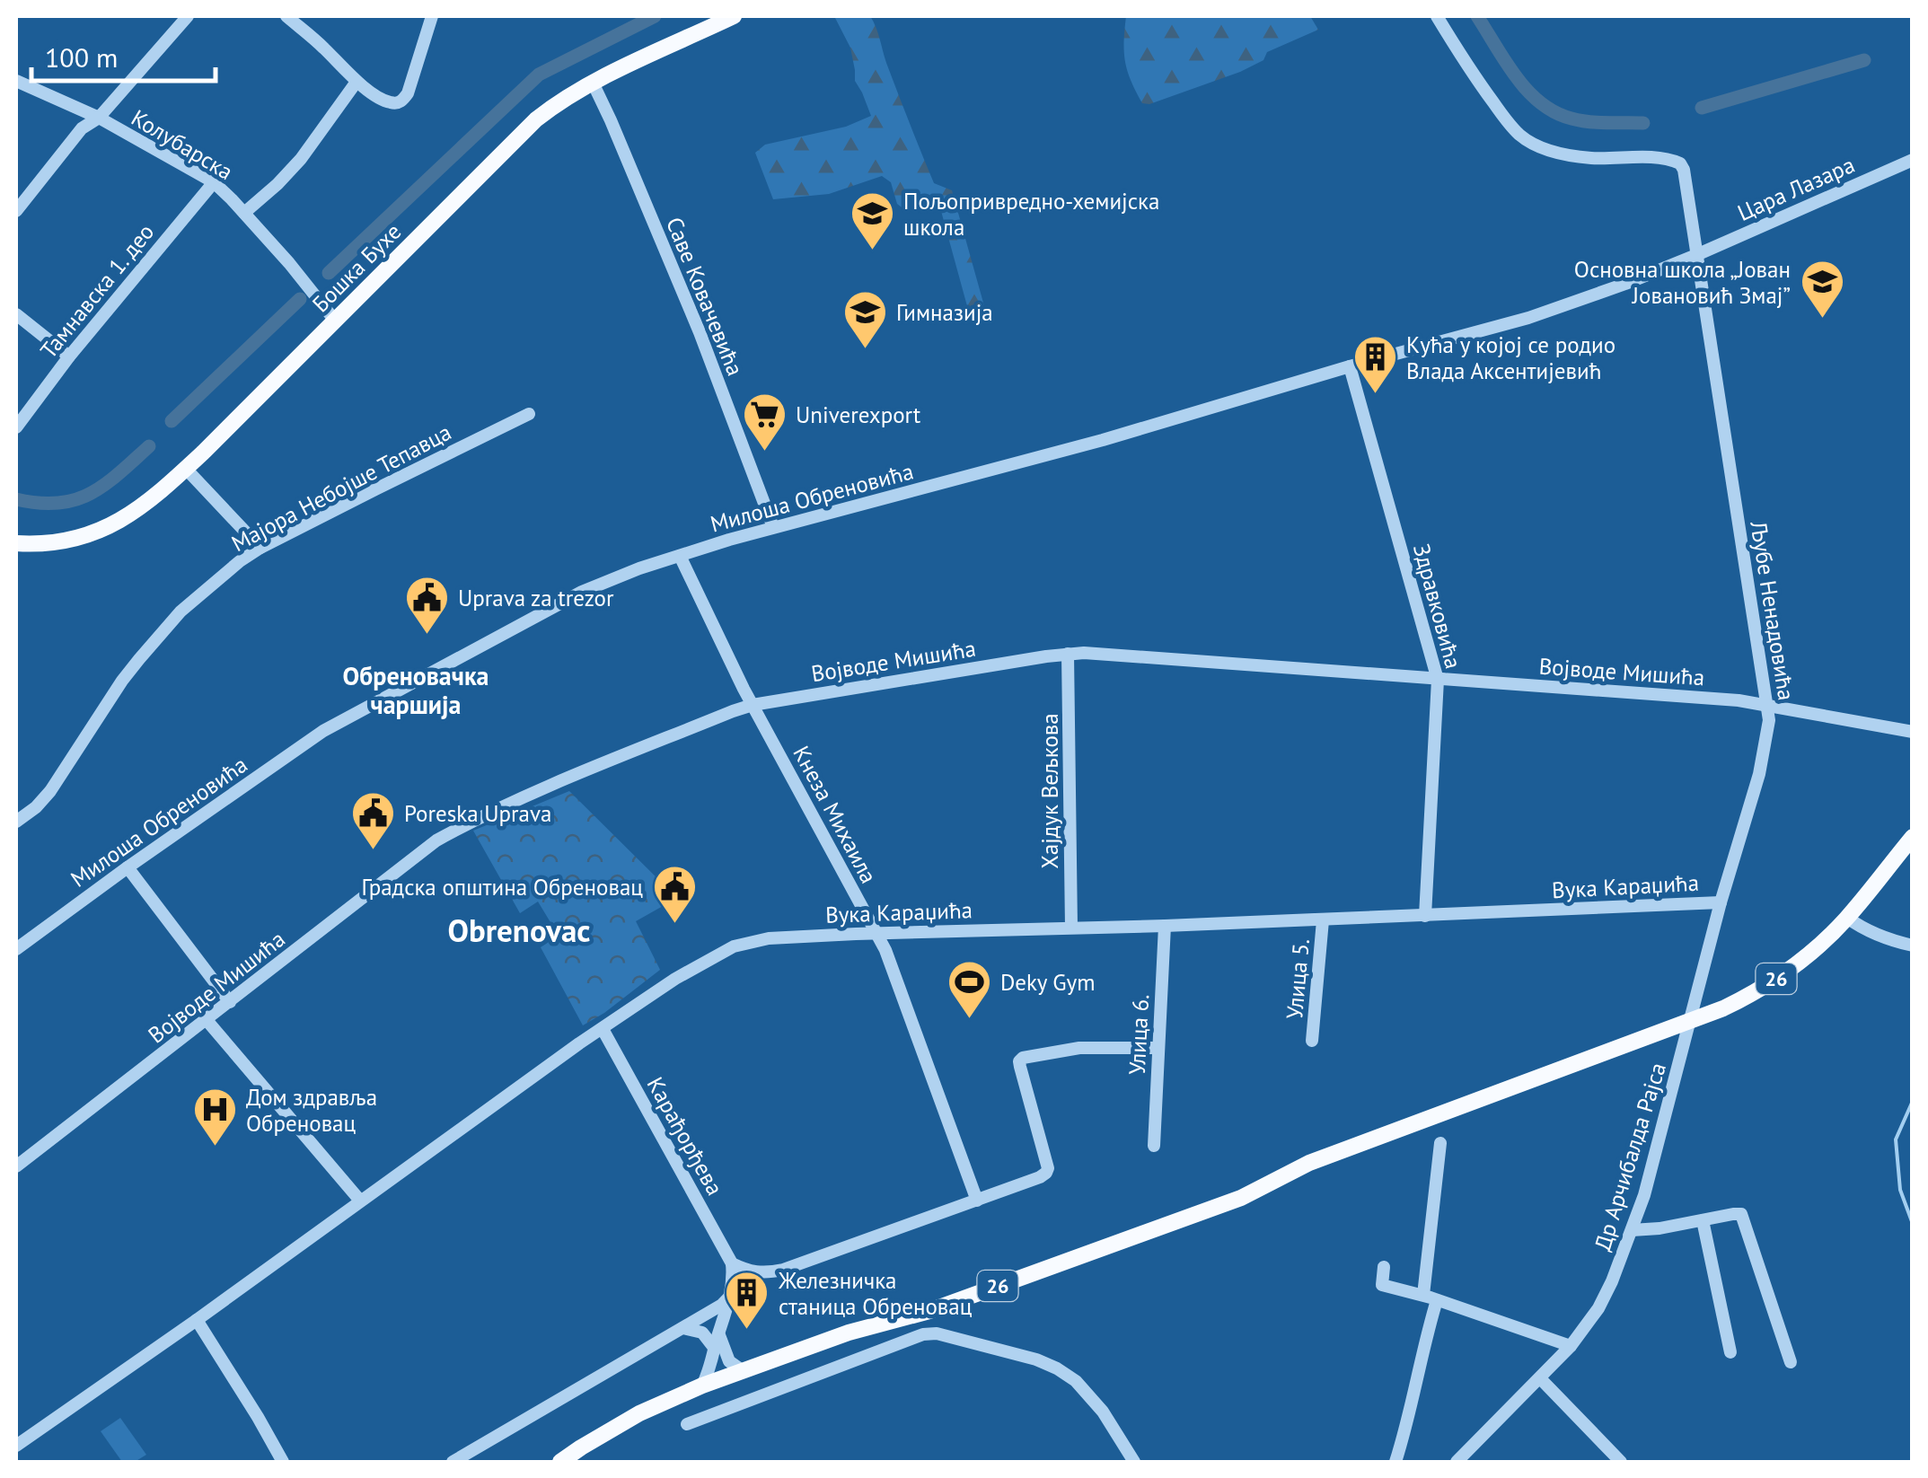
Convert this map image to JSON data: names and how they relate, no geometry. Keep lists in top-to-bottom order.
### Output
{
  "streets": {
    "main road": ["Бошка Бухе", "26"],
    "street": [
      "Колубарска",
      "Цара Лазара",
      "Тамнавска 1. део",
      "Саве Ковачевића",
      "Мајора Небојше Тепавца",
      "Милоша Обреновића",
      "Здравковића",
      "Љубе Ненадовића",
      "Војводе Мишића",
      "Хајдук Вељкова",
      "Кнеза Михаила",
      "Вука Караџића",
      "Улица 5.",
      "Улица 6.",
      "Карађорђева",
      "Др Арчибалда Рајса"
    ]
  },
  "crossings": [
    ["Колубарска", "Бошка Бухе"],
    ["Колубарска", "Тамнавска 1. део"],
    ["Цара Лазара", "Милоша Обреновића"],
    ["Цара Лазара", "Љубе Ненадовића"],
    ["Бошка Бухе", "Саве Ковачевића"],
    ["Саве Ковачевића", "Милоша Обреновића"],
    ["Милоша Обреновића", "Здравковића"],
    ["Милоша Обреновића", "Љубе Ненадовића"],
    ["Милоша Обреновића", "Кнеза Михаила"],
    ["Здравковића", "Војводе Мишића"],
    ["Здравковића", "Вука Караџића"],
    ["Љубе Ненадовића", "Војводе Мишића"],
    ["Љубе Ненадовића", "Вука Караџића"],
    ["Љубе Ненадовића", "26"],
    ["Љубе Ненадовића", "Др Арчибалда Рајса"],
    ["Војводе Мишића", "Хајдук Вељкова"],
    ["Војводе Мишића", "Кнеза Михаила"],
    ["Хајдук Вељкова", "Вука Караџића"],
    ["Кнеза Михаила", "Вука Караџића"],
    ["Вука Караџића", "Улица 5."],
    ["Вука Караџића", "Улица 6."],
    ["Вука Караџића", "Карађорђева"],
    ["26", "Карађорђева"],
    ["26", "Др Арчибалда Рајса"]
  ],
  "districts": ["Обреновачка чаршија", "Obrenovac"],
  "places": {
    "school or university": ["Пољопривредно-хемијска школа", "Основна школа „Јован Јовановић Змај”", "Гимназија"],
    "building": ["Кућа у којој се родио Влада Аксентијевић", "Железничка станица Обреновац"],
    "supermarket": ["Univerexport"],
    "public building": ["Uprava za trezor", "Poreska Uprava", "Градска општина Обреновац"],
    "sports": ["Deky Gym"],
    "hospital": ["Дом здравља Обреновац"]
  },
  "scale_bar": "100 m"
}
